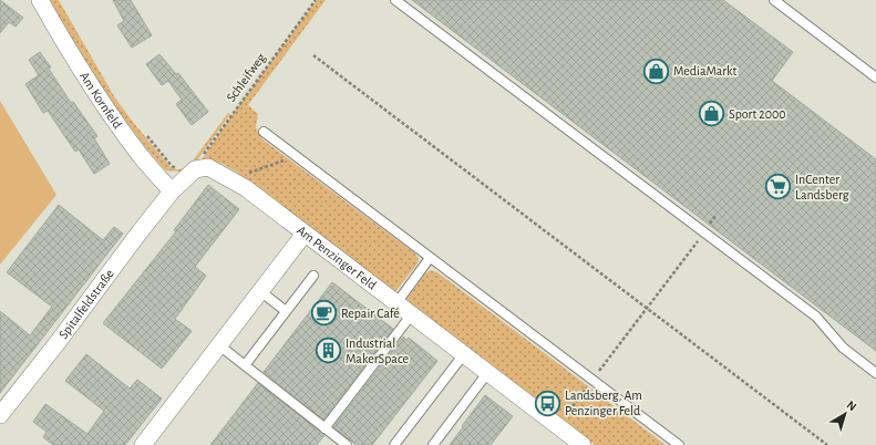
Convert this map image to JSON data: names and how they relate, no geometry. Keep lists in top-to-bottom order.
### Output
{
  "streets": {
    "street": ["Am Kornfeld", "Am Penzinger Feld", "Spitalfeldstraße"],
    "path": ["Schleifweg"]
  },
  "crossings": [
    ["Schleifweg", "Am Penzinger Feld"],
    ["Am Kornfeld", "Spitalfeldstraße"]
  ],
  "places": {
    "shop": ["MediaMarkt", "Sport 2000"],
    "supermarket": ["InCenter Landsberg"],
    "cafe": ["Repair Café"],
    "building": ["Industrial MakerSpace"],
    "bus stop": ["Landsberg, Am Penzinger Feld"]
  },
  "north": "top right"
}
